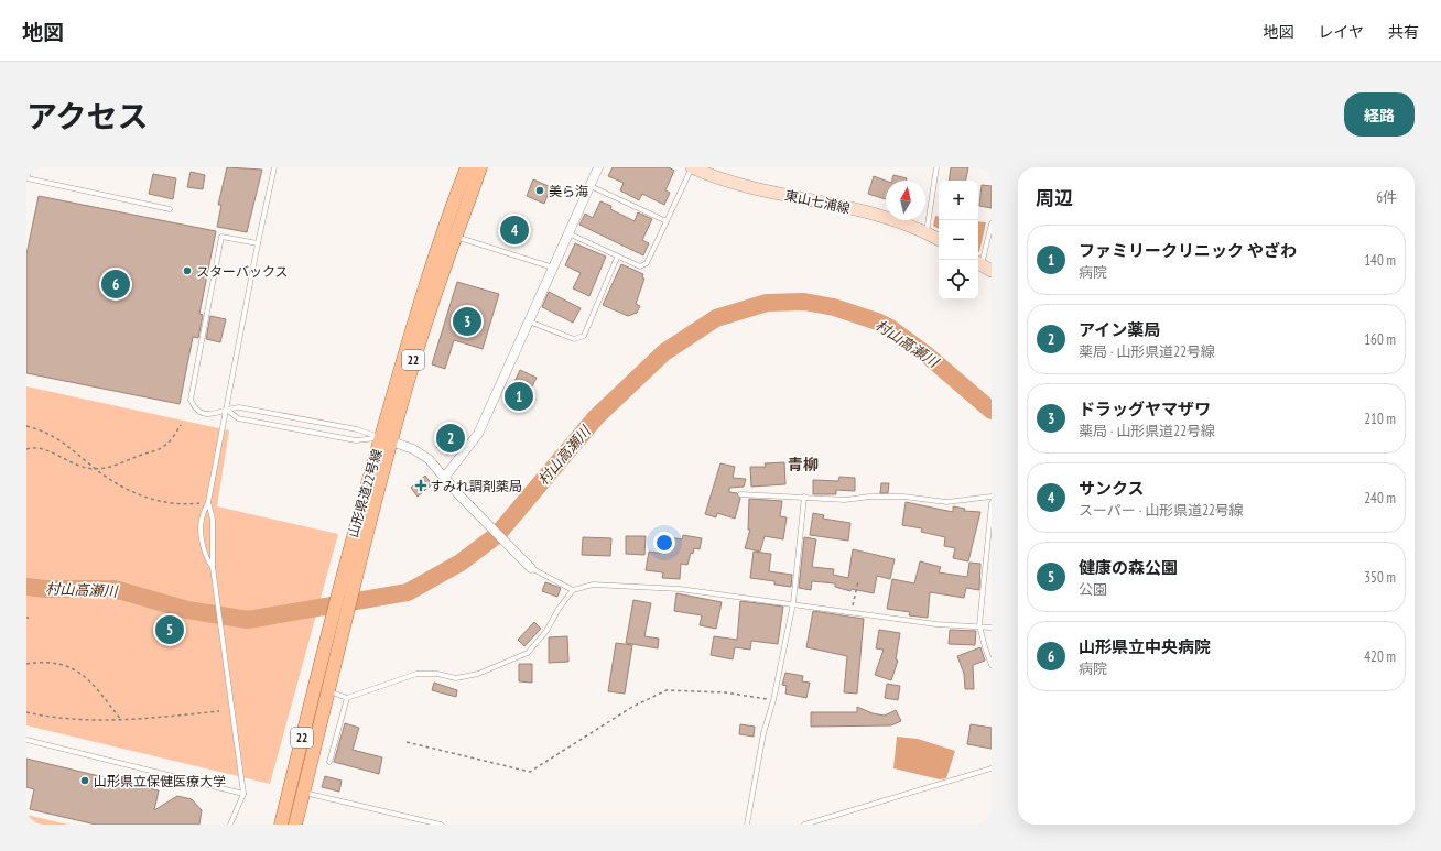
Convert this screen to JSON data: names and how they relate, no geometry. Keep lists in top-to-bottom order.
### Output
{
  "streets": {
    "main road": ["東山七浦線", "22", "山形県道22号線"]
  },
  "districts": ["青柳"],
  "water": ["村山高瀬川"],
  "places": {
    "other": ["美ら海", "スターバックス", "山形県立保健医療大学"],
    "health": ["すみれ調剤薬局"]
  },
  "north": "top",
  "page": {
    "header": "地図",
    "nav": ["地図", "レイヤ", "共有"],
    "title": "アクセス",
    "buttons": "経路",
    "heading": ["周辺", "6件"],
    "map_buttons": ["+", "−"],
    "pins": [
      "4",
      "6",
      "3",
      "1",
      "2",
      "5"
    ],
    "list": [
      {
        "mark": "1",
        "name": "ファミリークリニック やざわ",
        "note": "病院",
        "value": "140 m"
      },
      {
        "mark": "2",
        "name": "アイン薬局",
        "note": "薬局 · 山形県道22号線",
        "value": "160 m"
      },
      {
        "mark": "3",
        "name": "ドラッグヤマザワ",
        "note": "薬局 · 山形県道22号線",
        "value": "210 m"
      },
      {
        "mark": "4",
        "name": "サンクス",
        "note": "スーパー · 山形県道22号線",
        "value": "240 m"
      },
      {
        "mark": "5",
        "name": "健康の森公園",
        "note": "公園",
        "value": "350 m"
      },
      {
        "mark": "6",
        "name": "山形県立中央病院",
        "note": "病院",
        "value": "420 m"
      }
    ]
  }
}
